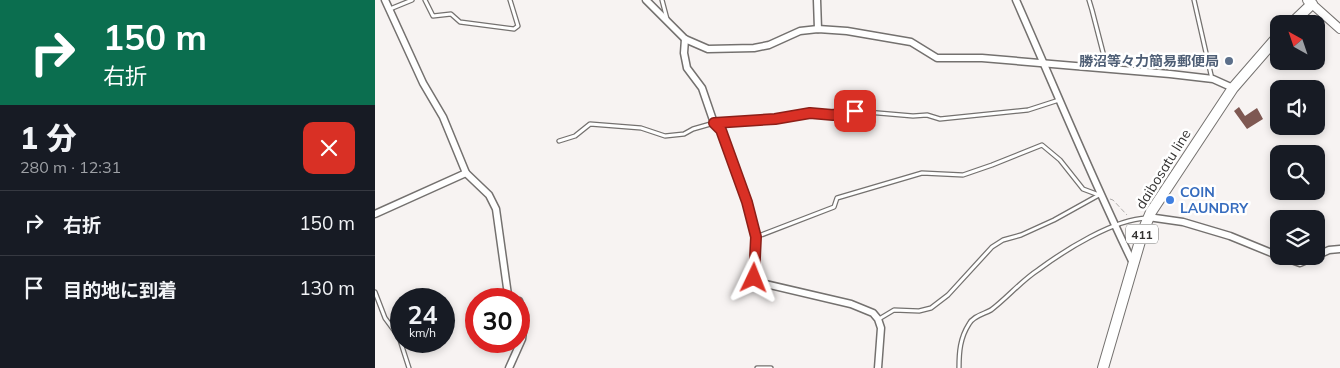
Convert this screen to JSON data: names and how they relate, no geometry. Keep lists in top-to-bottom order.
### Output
{
  "streets": {
    "highway": ["daibosatu line", "411"]
  },
  "places": ["勝沼等々力簡易郵便局", "COIN LAUNDRY"],
  "north": "top left",
  "page": {
    "turn": ["150 m", "右折"],
    "heading": ["1 分", "280 m · 12:31"],
    "list": [
      {
        "name": "右折",
        "value": "150 m"
      },
      {
        "name": "目的地に到着",
        "value": "130 m"
      }
    ],
    "speed": "24 km/h",
    "limit": "30"
  }
}
